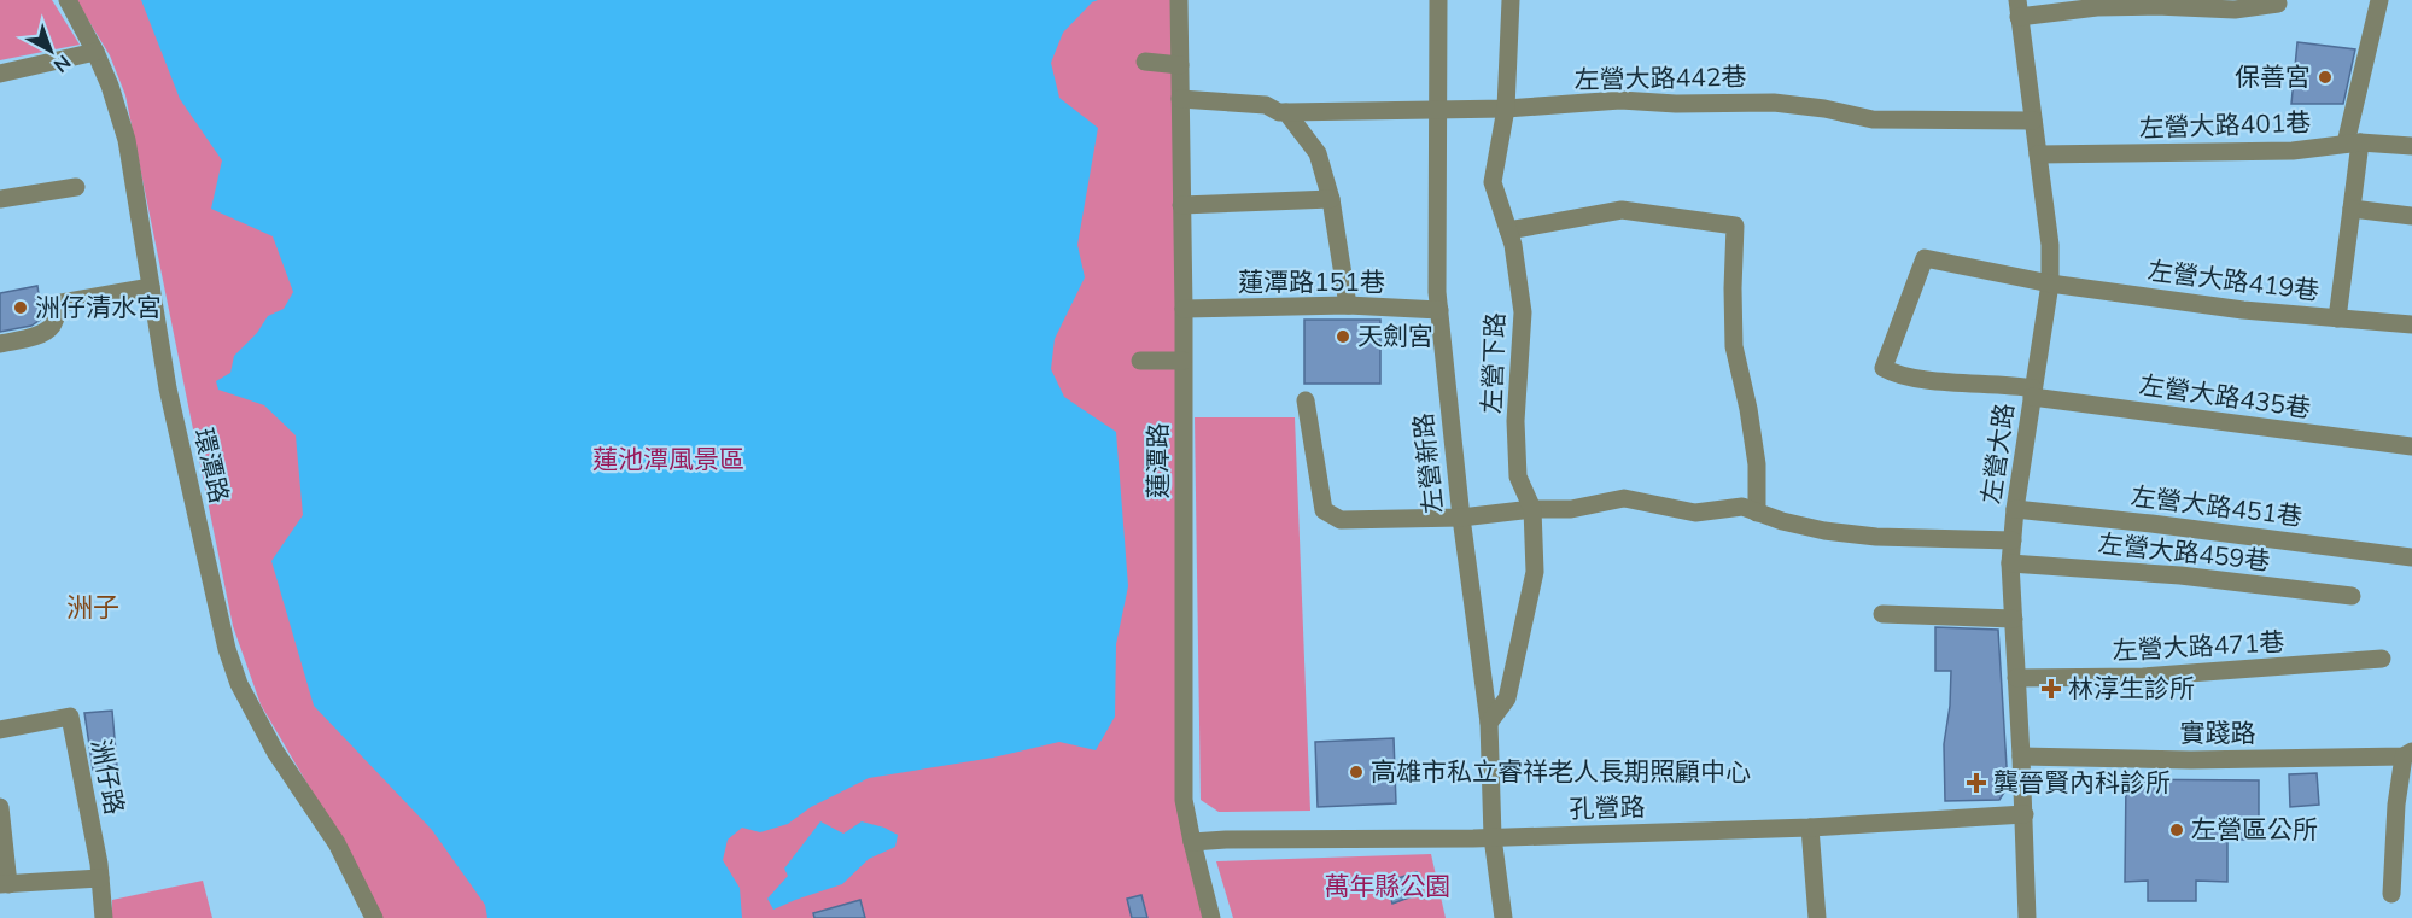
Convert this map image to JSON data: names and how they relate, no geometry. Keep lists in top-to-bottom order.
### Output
{
  "streets": {
    "street": [
      "左營大路442巷",
      "左營大路401巷",
      "左營大路419巷",
      "蓮潭路151巷",
      "左營下路",
      "左營大路435巷",
      "左營大路",
      "蓮潭路",
      "左營新路",
      "環潭路",
      "左營大路451巷",
      "左營大路459巷",
      "左營大路471巷",
      "實踐路",
      "洲仔路",
      "孔營路"
    ]
  },
  "crossings": [
    ["左營大路442巷", "左營下路"],
    ["左營大路442巷", "左營大路"],
    ["左營大路442巷", "蓮潭路"],
    ["左營大路442巷", "左營新路"],
    ["左營大路401巷", "左營大路"],
    ["左營大路419巷", "左營大路435巷"],
    ["左營大路419巷", "左營大路"],
    ["蓮潭路151巷", "蓮潭路"],
    ["蓮潭路151巷", "左營新路"],
    ["左營下路", "左營新路"],
    ["左營大路435巷", "左營大路"],
    ["左營大路", "左營大路451巷"],
    ["左營大路", "左營大路459巷"],
    ["左營大路", "左營大路471巷"],
    ["左營大路", "實踐路"],
    ["左營大路", "孔營路"],
    ["蓮潭路", "孔營路"],
    ["左營新路", "孔營路"]
  ],
  "districts": ["洲子"],
  "parks": ["蓮池潭風景區", "萬年縣公園"],
  "places": {
    "other": [
      "保善宮",
      "洲仔清水宮",
      "天劍宮",
      "高雄市私立睿祥老人長期照顧中心",
      "左營區公所"
    ],
    "health": ["林淳生診所", "龔晉賢內科診所"]
  },
  "north": "bottom right"
}
